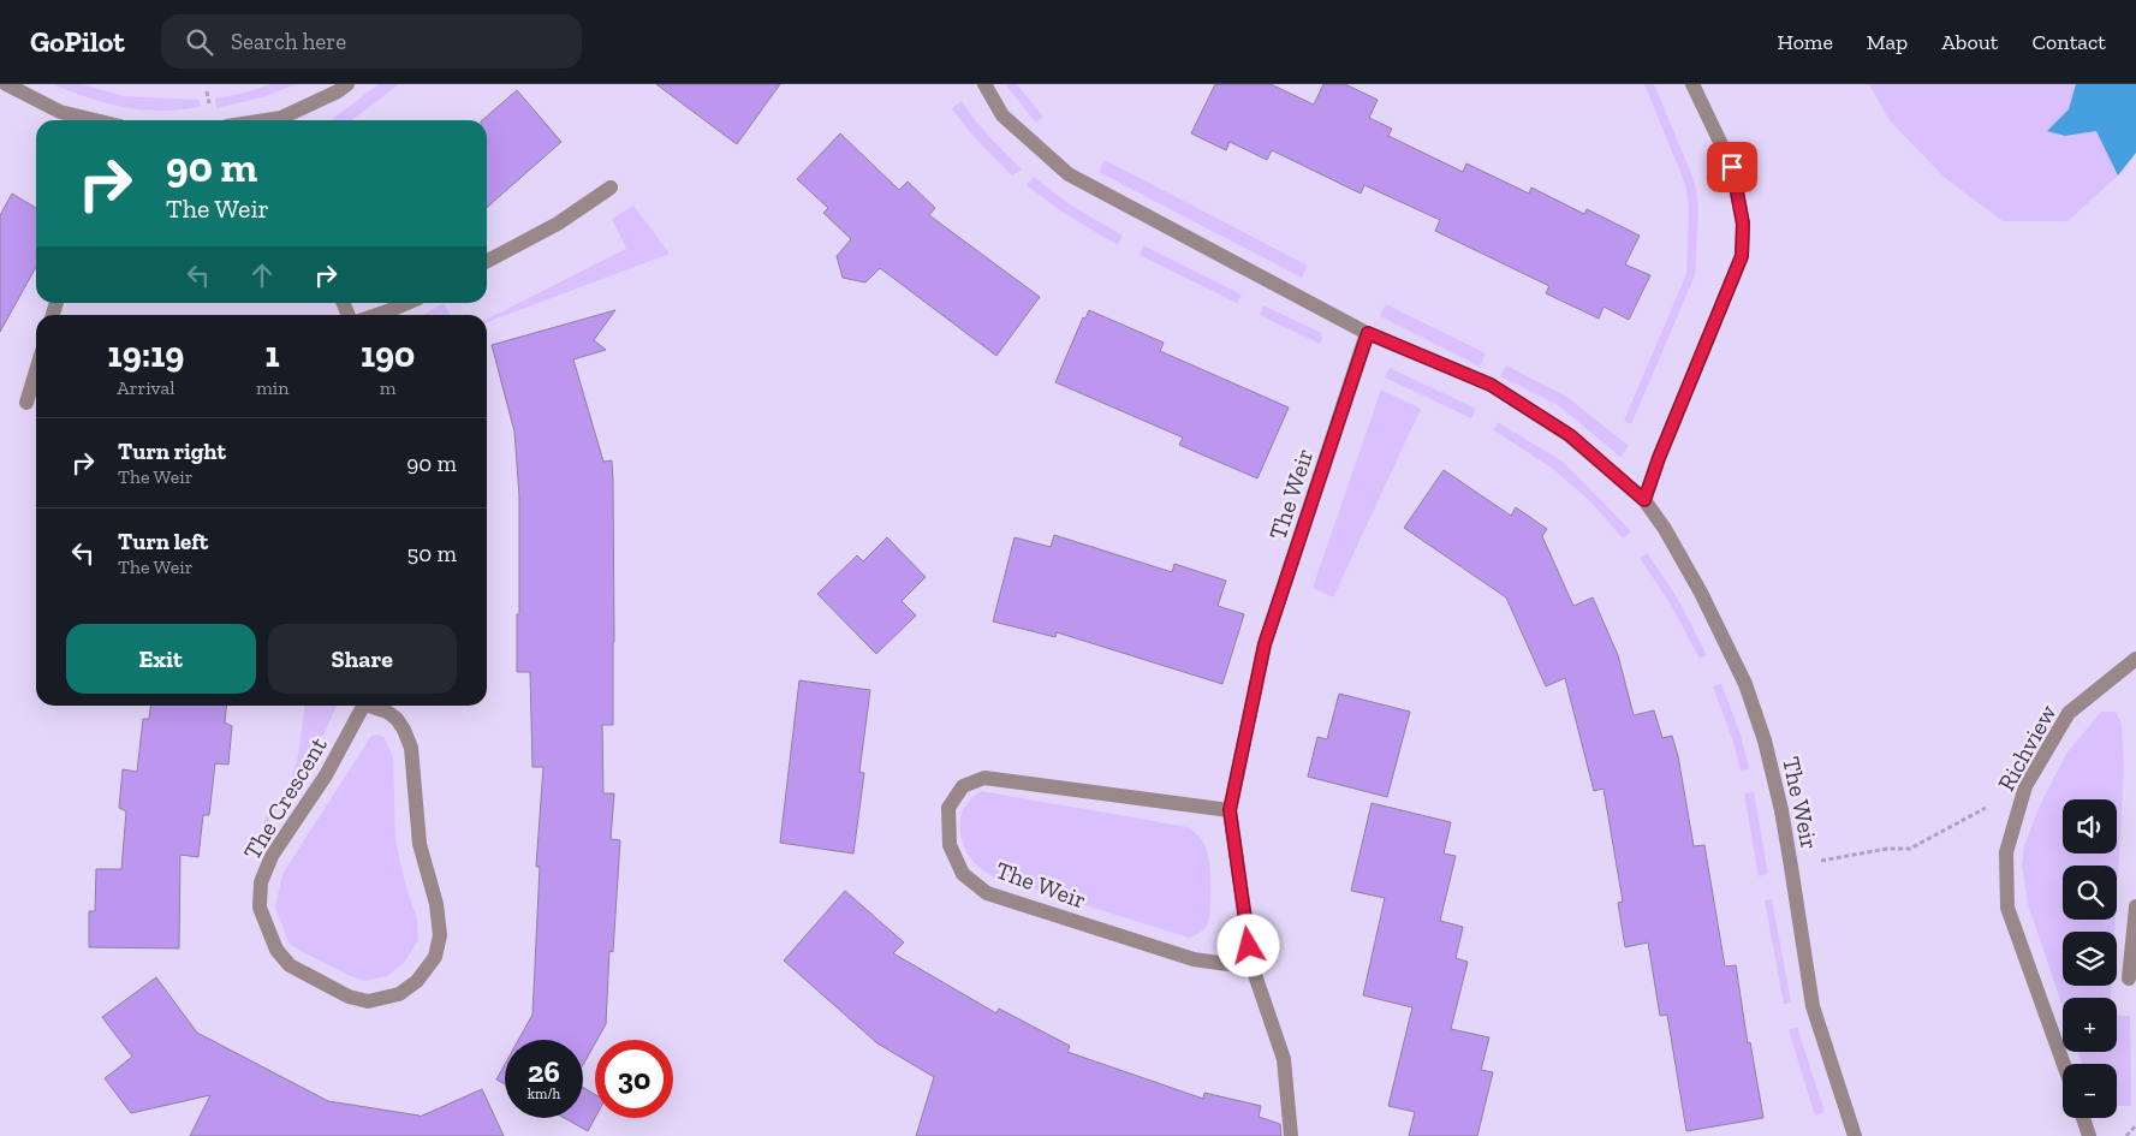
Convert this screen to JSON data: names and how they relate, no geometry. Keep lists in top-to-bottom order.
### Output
{
  "streets": {
    "street": ["The Weir", "Richview", "The Crescent"]
  },
  "page": {
    "header": "GoPilot",
    "search": "Search here",
    "nav": [
      "Home",
      "Map",
      "About",
      "Contact"
    ],
    "turn": ["90 m", "The Weir"],
    "eta": [
      "19:19",
      "Arrival",
      "1",
      "min",
      "190",
      "m"
    ],
    "list": [
      {
        "name": "Turn right",
        "note": "The Weir",
        "value": "90 m"
      },
      {
        "name": "Turn left",
        "note": "The Weir",
        "value": "50 m"
      }
    ],
    "buttons": ["Exit", "Share"],
    "map_buttons": ["+", "−"],
    "speed": "26 km/h",
    "limit": "30"
  }
}
